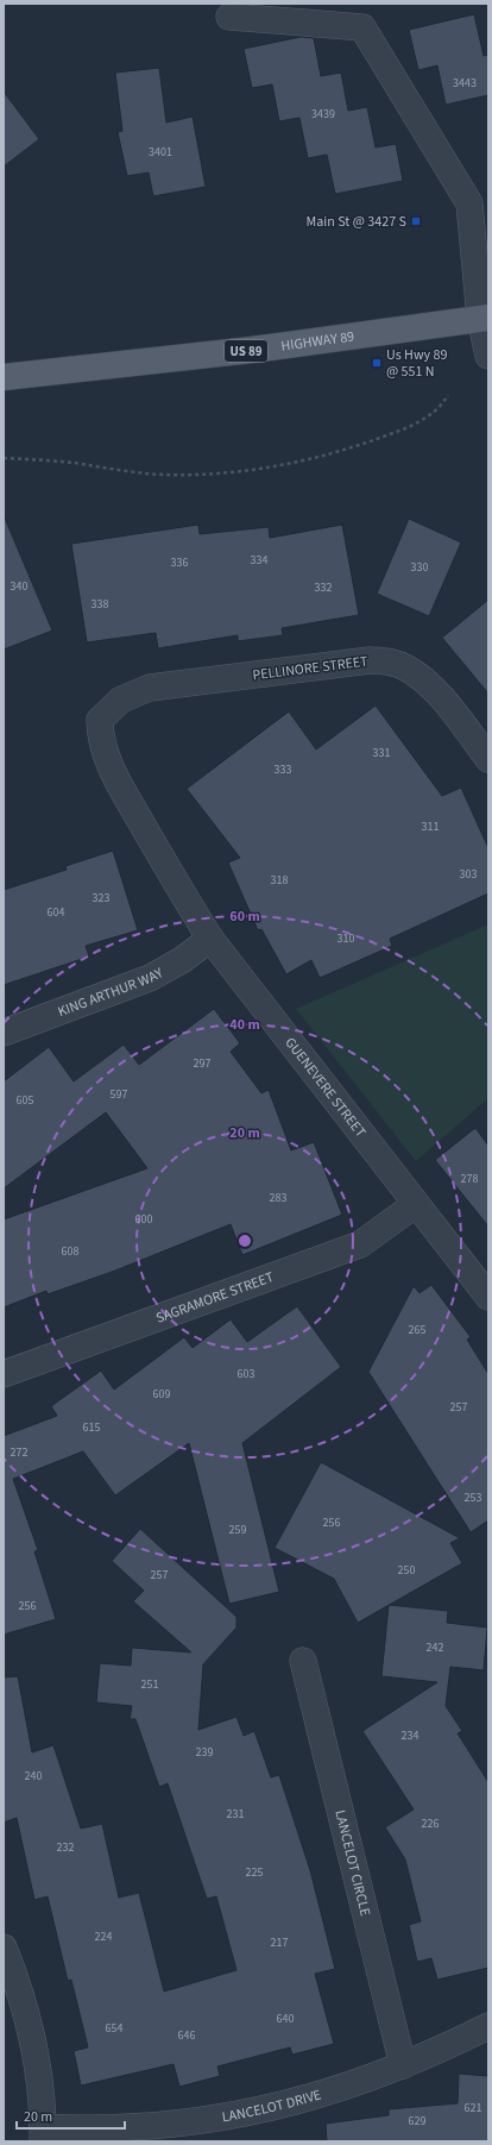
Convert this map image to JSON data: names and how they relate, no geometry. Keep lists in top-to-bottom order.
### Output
{
  "streets": {
    "main road": ["HIGHWAY 89", "US 89"],
    "street": [
      "PELLINORE STREET",
      "KING ARTHUR WAY",
      "GUENEVERE STREET",
      "SAGRAMORE STREET",
      "LANCELOT CIRCLE",
      "LANCELOT DRIVE"
    ]
  },
  "crossings": [
    ["PELLINORE STREET", "GUENEVERE STREET"],
    ["KING ARTHUR WAY", "GUENEVERE STREET"],
    ["GUENEVERE STREET", "SAGRAMORE STREET"],
    ["LANCELOT CIRCLE", "LANCELOT DRIVE"]
  ],
  "places": {
    "transit": ["Main St @ 3427 S", "Us Hwy 89 @ 551 N"]
  },
  "house_numbers": [
    "3443",
    "3439",
    "3401",
    "334",
    "336",
    "330",
    "340",
    "332",
    "338",
    "331",
    "333",
    "311",
    "303",
    "318",
    "323",
    "604",
    "310",
    "297",
    "597",
    "605",
    "278",
    "283",
    "600",
    "608",
    "265",
    "603",
    "609",
    "257",
    "615",
    "272",
    "253",
    "256",
    "259",
    "250",
    "257",
    "256",
    "242",
    "251",
    "234",
    "239",
    "240",
    "231",
    "226",
    "232",
    "225",
    "224",
    "217",
    "640",
    "654",
    "646",
    "621",
    "629"
  ],
  "scale_bar": "20 m",
  "rings": ["60 m", "40 m", "20 m"]
}
